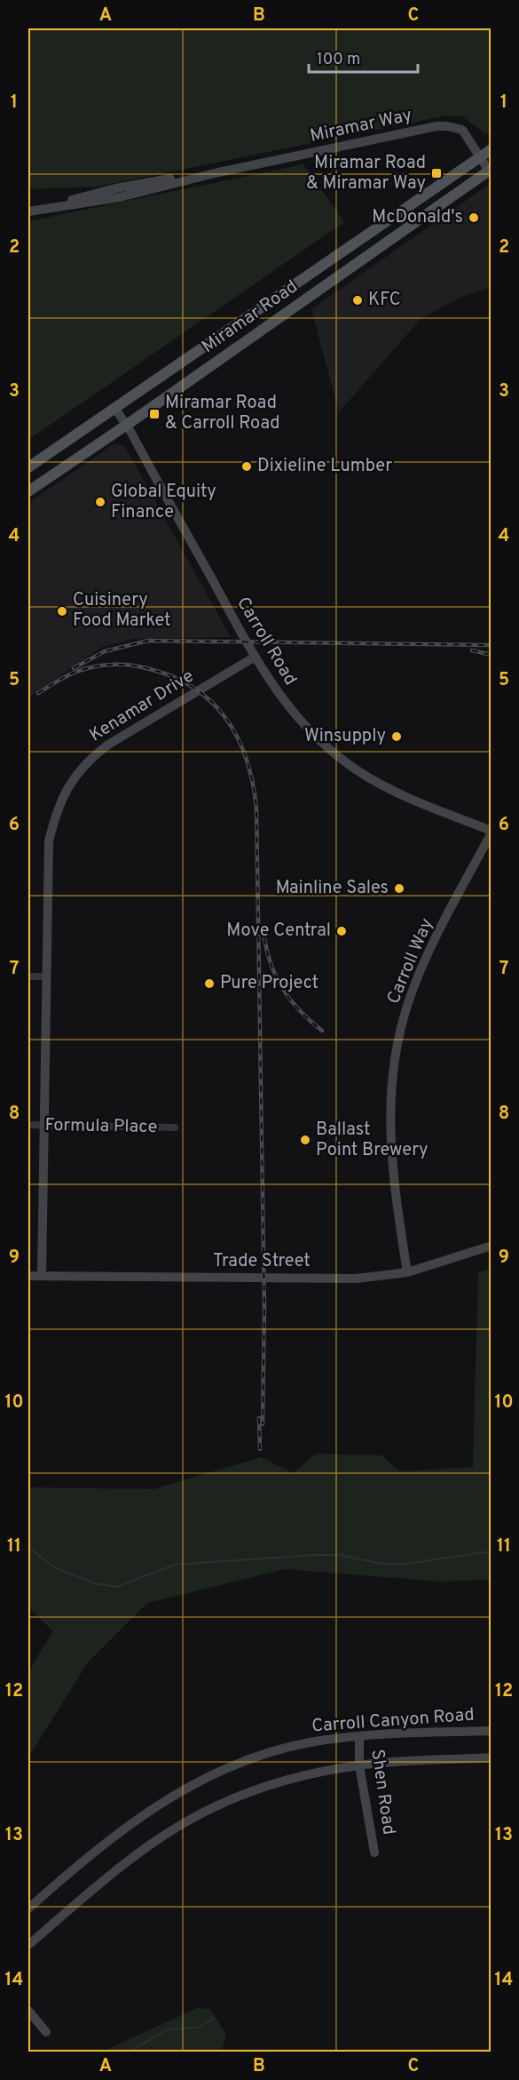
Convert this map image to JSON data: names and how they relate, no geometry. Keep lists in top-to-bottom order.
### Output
{
  "streets": {
    "main road": ["Miramar Road"],
    "street": [
      "Miramar Way",
      "Carroll Road",
      "Kenamar Drive",
      "Carroll Way",
      "Formula Place",
      "Trade Street",
      "Carroll Canyon Road",
      "Shen Road"
    ]
  },
  "crossings": [
    ["Miramar Way", "Miramar Road"],
    ["Miramar Road", "Carroll Road"],
    ["Carroll Road", "Kenamar Drive"],
    ["Carroll Road", "Carroll Way"],
    ["Kenamar Drive", "Formula Place"],
    ["Kenamar Drive", "Trade Street"],
    ["Carroll Way", "Trade Street"],
    ["Carroll Canyon Road", "Shen Road"]
  ],
  "places": {
    "transit": ["Miramar Road & Miramar Way", "Miramar Road & Carroll Road"],
    "other": [
      "McDonald's",
      "KFC",
      "Dixieline Lumber",
      "Global Equity Finance",
      "Cuisinery Food Market",
      "Winsupply",
      "Mainline Sales",
      "Move Central",
      "Pure Project",
      "Ballast Point Brewery"
    ]
  },
  "scale_bar": "100 m",
  "grid": {
    "columns": ["A", "B", "C"],
    "rows": [
      "1",
      "2",
      "3",
      "4",
      "5",
      "6",
      "7",
      "8",
      "9",
      "10",
      "11",
      "12",
      "13",
      "14"
    ]
  }
}
